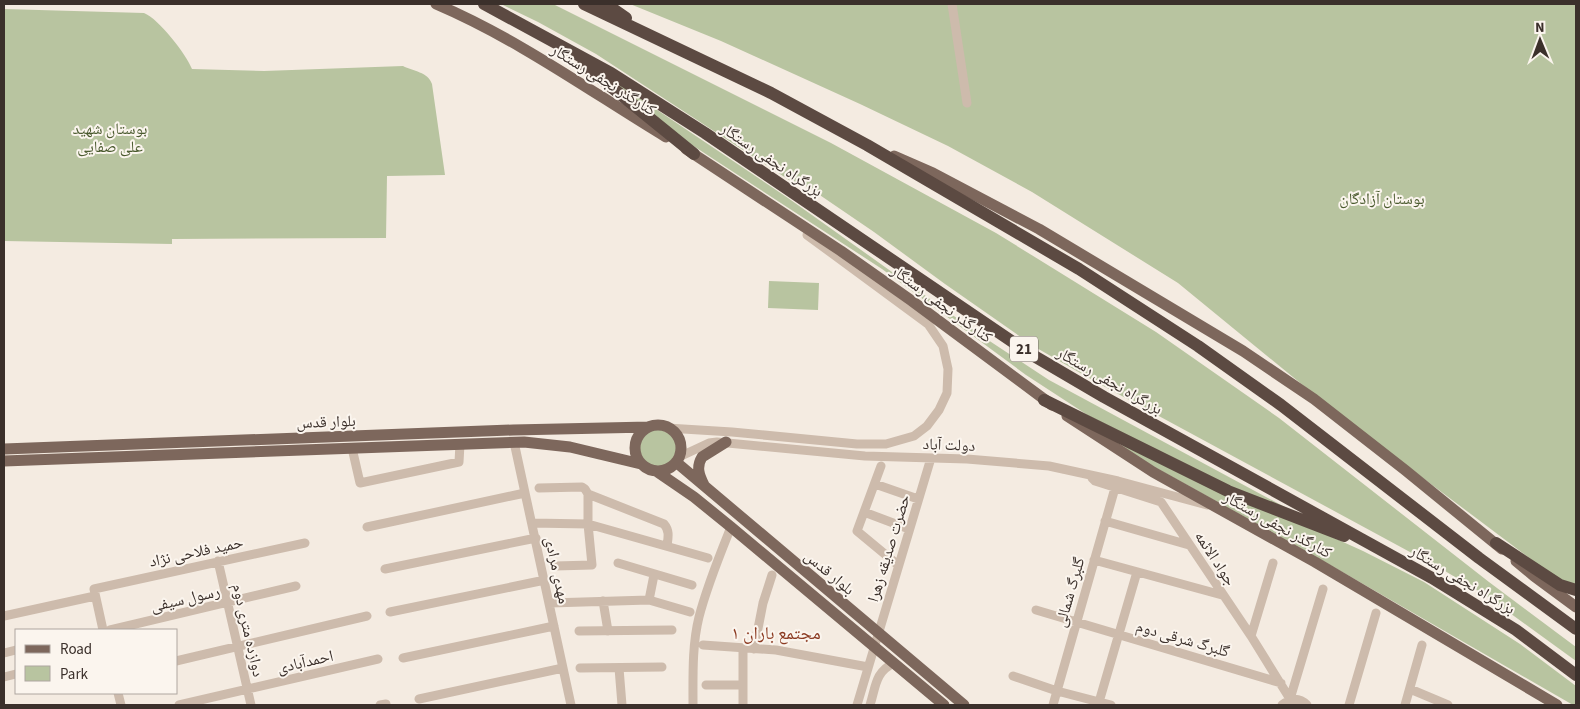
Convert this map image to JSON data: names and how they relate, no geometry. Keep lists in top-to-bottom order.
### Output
{
  "streets": {
    "highway": ["بزرگراه نجفی رستگار", "21"],
    "main road": ["کنارگذر نجفی رستگار", "بلوار قدس"],
    "street": [
      "دولت آباد",
      "حضرت صدیقه زهرا",
      "حمید فلاحی نژاد",
      "جواد الائمه",
      "مهدی مرادی",
      "گلبرگ شمالی",
      "رسول سیفی",
      "دوازده متری دوم",
      "گلبرگ شرقی دوم",
      "احمدآبادی"
    ]
  },
  "crossings": [
    ["کنارگذر نجفی رستگار", "دولت آباد"],
    ["بلوار قدس", "دولت آباد"],
    ["بلوار قدس", "حضرت صدیقه زهرا"],
    ["بلوار قدس", "مهدی مرادی"],
    ["دولت آباد", "حضرت صدیقه زهرا"],
    ["دولت آباد", "جواد الائمه"],
    ["حمید فلاحی نژاد", "دوازده متری دوم"],
    ["جواد الائمه", "گلبرگ شمالی"],
    ["جواد الائمه", "گلبرگ شرقی دوم"],
    ["گلبرگ شمالی", "گلبرگ شرقی دوم"],
    ["رسول سیفی", "دوازده متری دوم"],
    ["دوازده متری دوم", "احمدآبادی"]
  ],
  "districts": ["مجتمع باران ١"],
  "parks": ["بوستان شهید علی صفایی", "بوستان آزادگان"],
  "legend": ["Road", "Park"],
  "north": "top"
}
